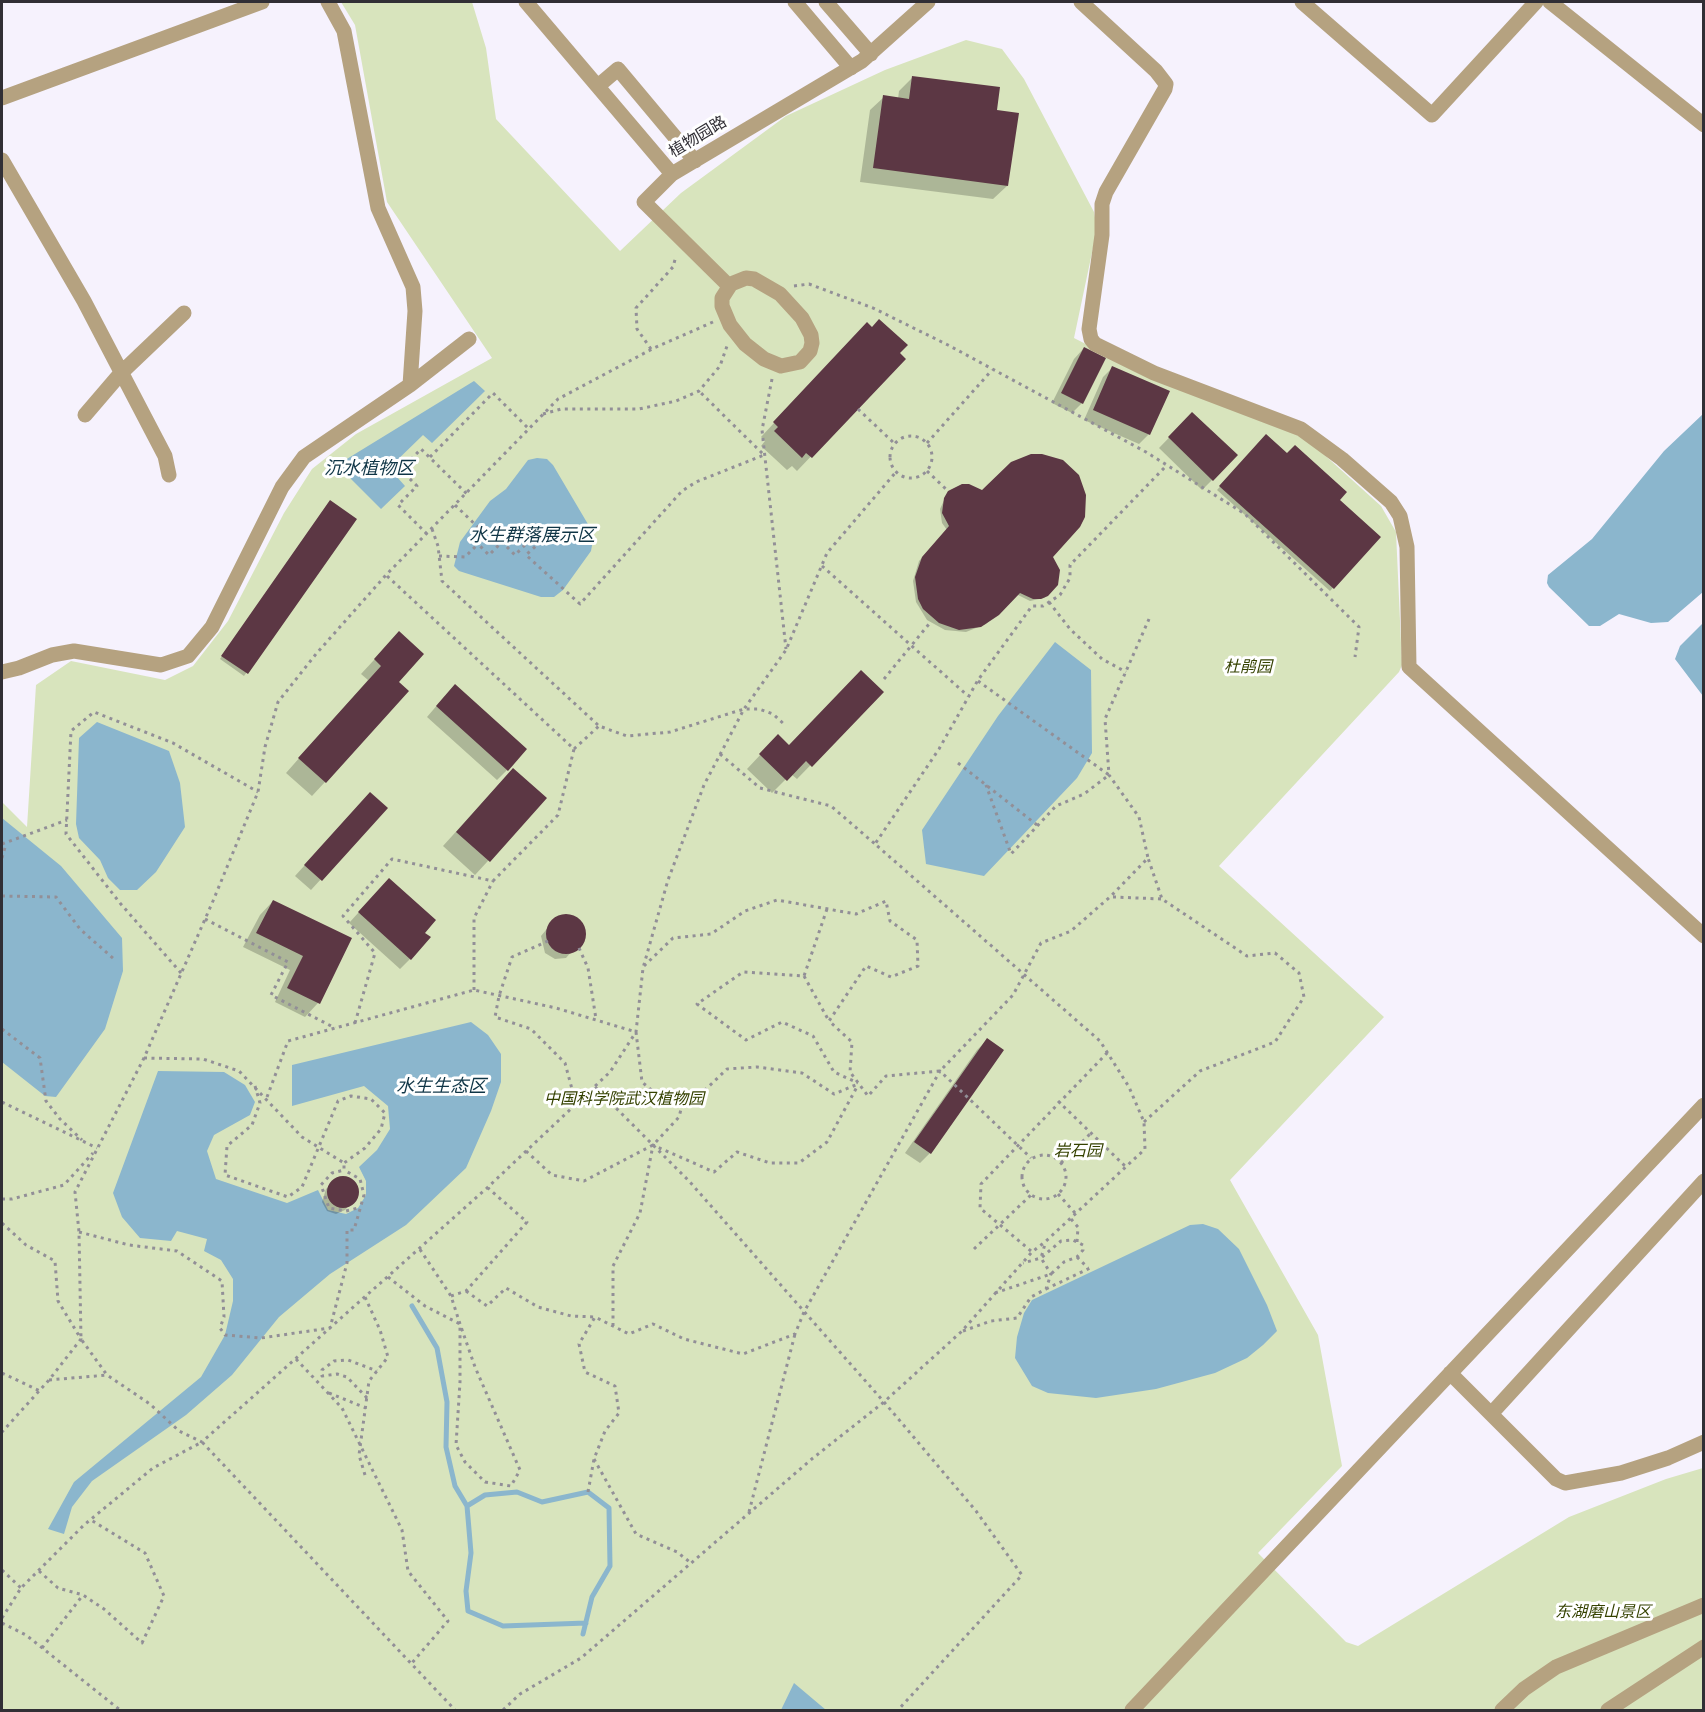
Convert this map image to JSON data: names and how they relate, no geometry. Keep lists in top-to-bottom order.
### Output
{
  "streets": {
    "street": ["植物园路"]
  },
  "water": ["沉水植物区", "水生群落展示区", "水生生态区"],
  "parks": [
    "杜鹃园",
    "中国科学院武汉植物园",
    "岩石园",
    "东湖磨山景区"
  ]
}
